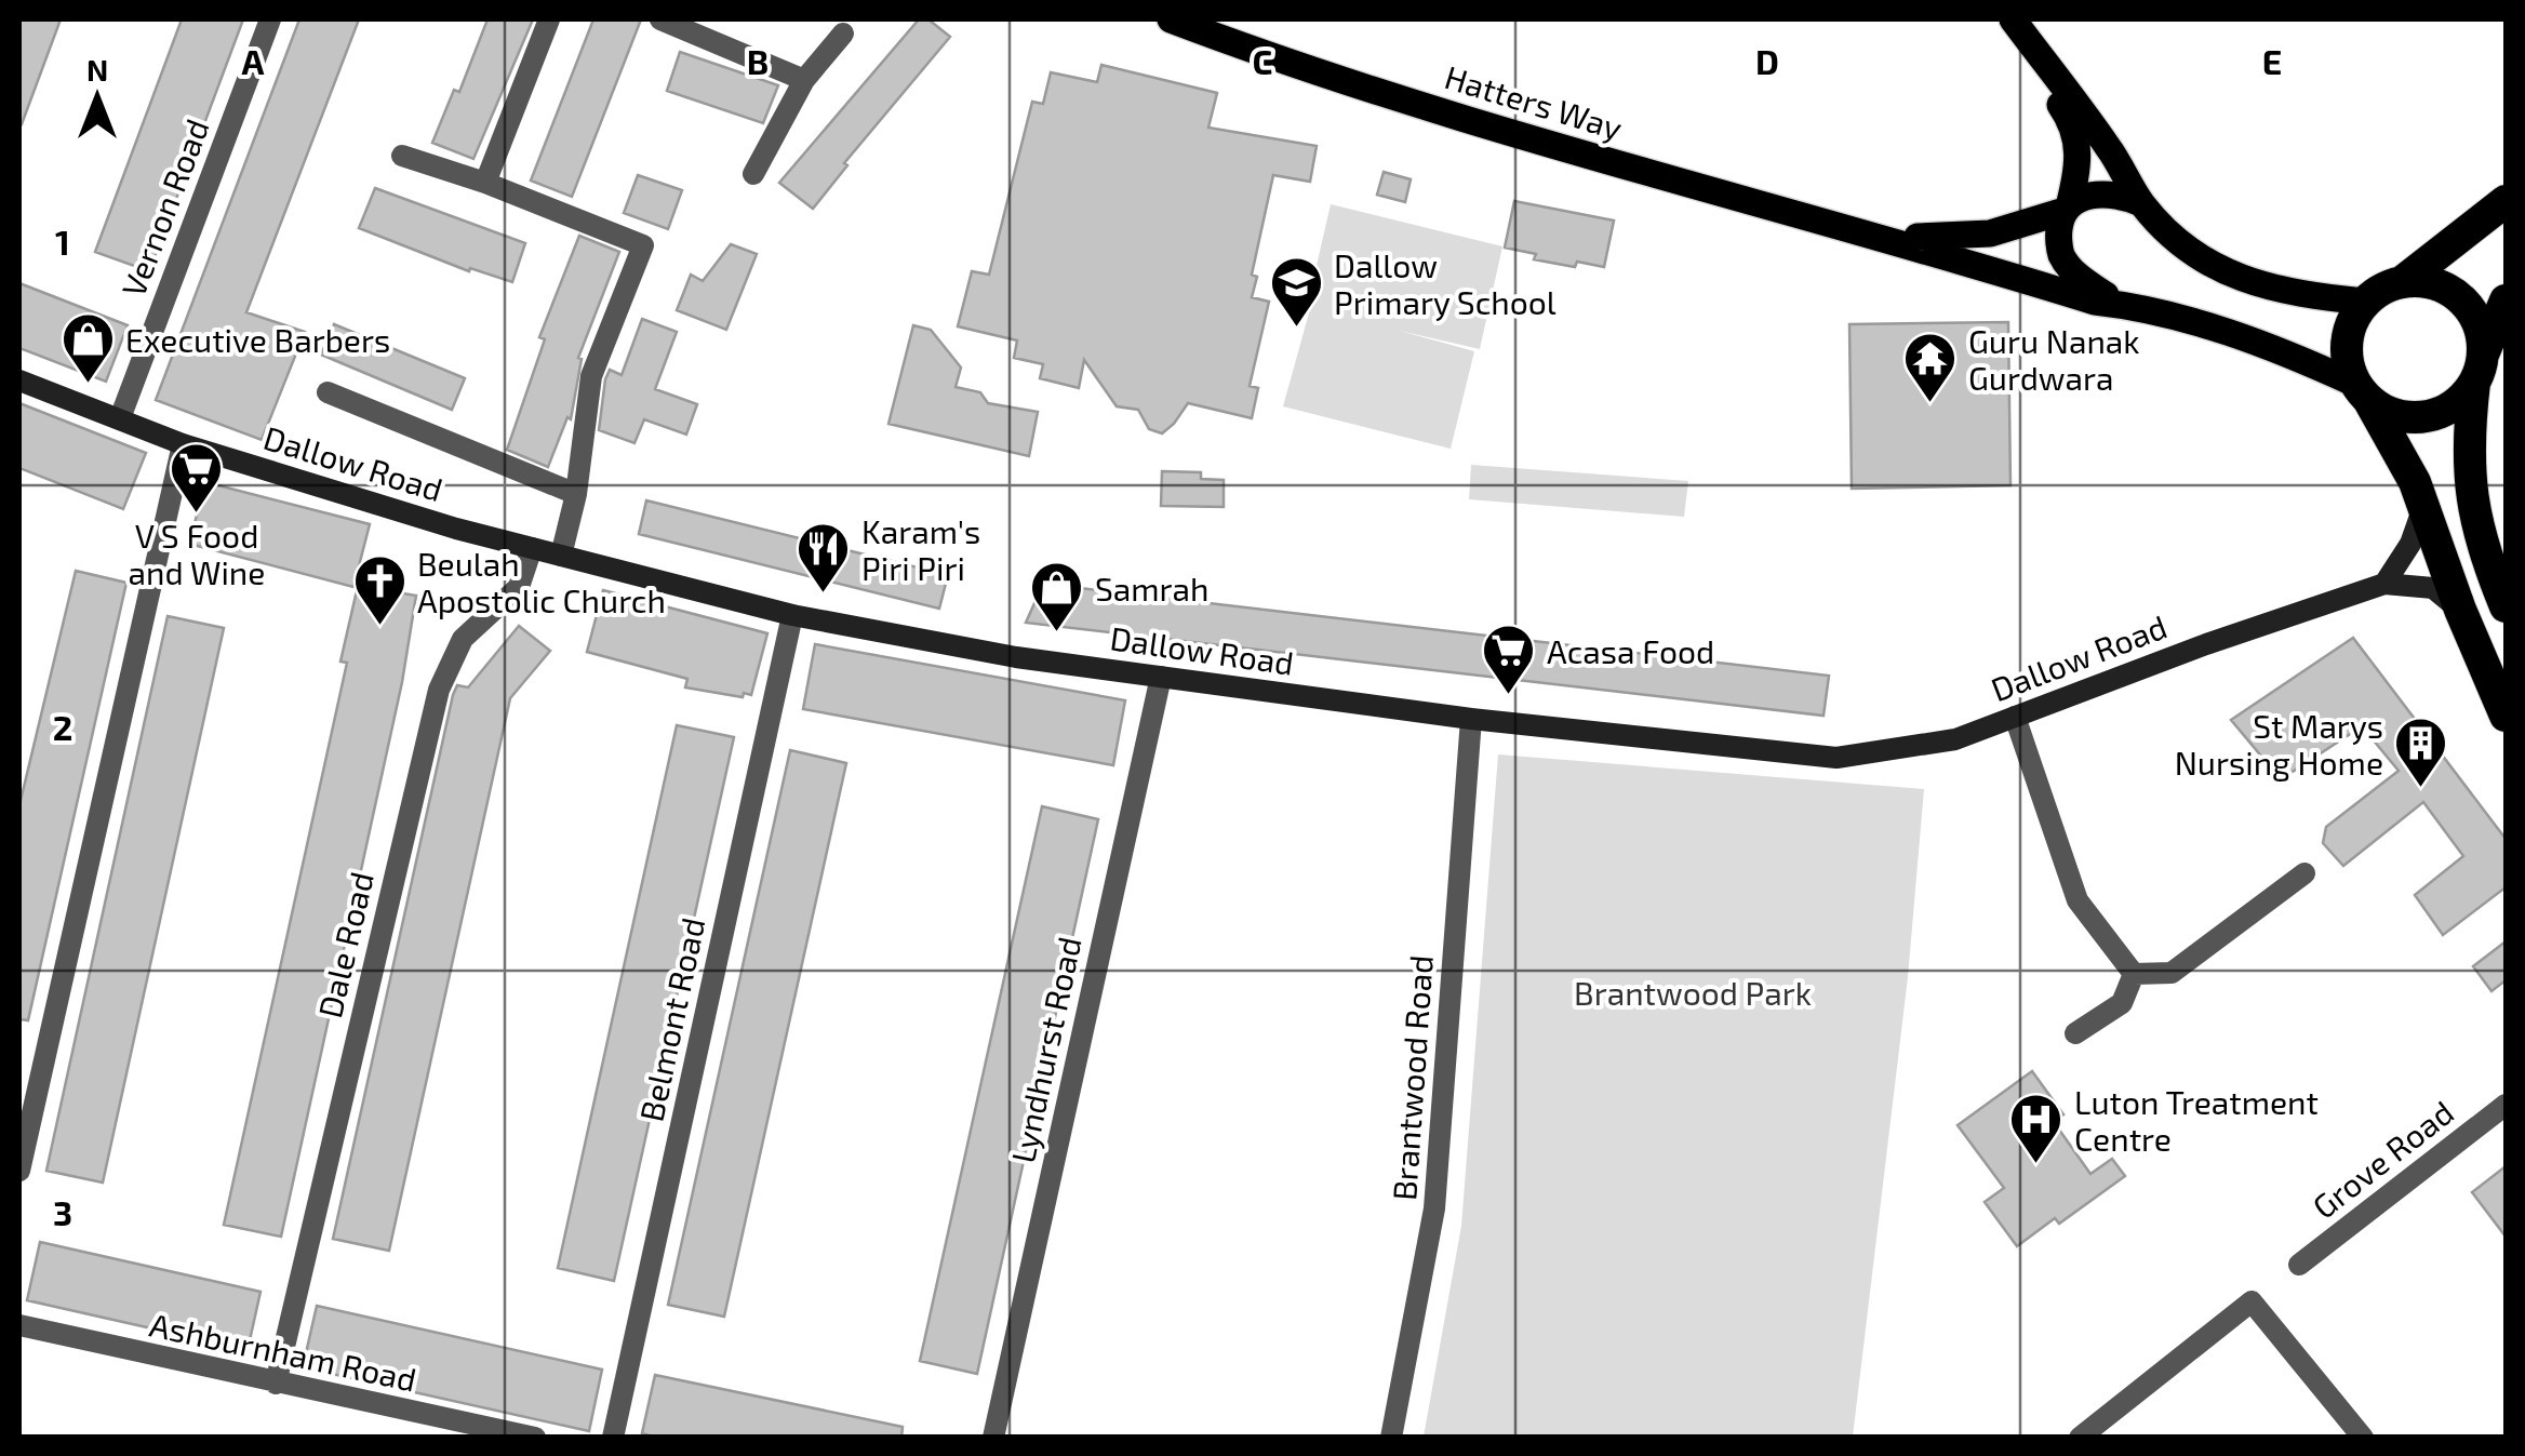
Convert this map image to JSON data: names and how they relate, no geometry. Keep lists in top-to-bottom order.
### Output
{
  "streets": {
    "main road": ["Hatters Way"],
    "street": [
      "Vernon Road",
      "Dallow Road",
      "Dale Road",
      "Belmont Road",
      "Lyndhurst Road",
      "Brantwood Road",
      "Grove Road",
      "Ashburnham Road"
    ]
  },
  "crossings": [
    ["Vernon Road", "Dallow Road"],
    ["Dallow Road", "Dale Road"],
    ["Dallow Road", "Belmont Road"],
    ["Dallow Road", "Lyndhurst Road"],
    ["Dallow Road", "Brantwood Road"],
    ["Dale Road", "Ashburnham Road"]
  ],
  "parks": ["Brantwood Park"],
  "places": {
    "school or university": ["Dallow Primary School"],
    "shop": ["Executive Barbers", "Samrah"],
    "temple": ["Guru Nanak Gurdwara"],
    "supermarket": ["V S Food and Wine", "Acasa Food"],
    "restaurant": ["Karam's Piri Piri"],
    "church": ["Beulah Apostolic Church"],
    "building": ["St Marys Nursing Home"],
    "hospital": ["Luton Treatment Centre"]
  },
  "north": "top",
  "grid": {
    "columns": [
      "A",
      "B",
      "C",
      "D",
      "E"
    ],
    "rows": ["1", "2", "3"]
  }
}
